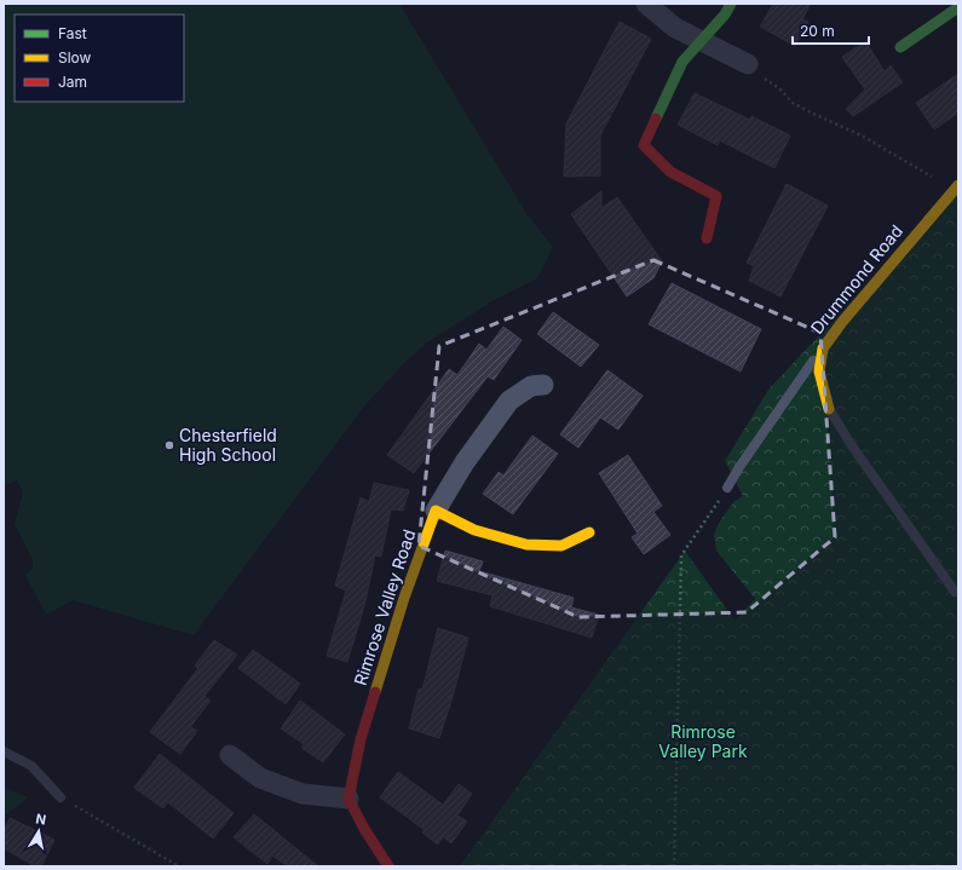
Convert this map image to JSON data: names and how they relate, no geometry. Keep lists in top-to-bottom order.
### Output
{
  "streets": {
    "street": ["Drummond Road", "Rimrose Valley Road"]
  },
  "parks": ["Rimrose Valley Park"],
  "places": ["Chesterfield High School"],
  "legend": ["Fast", "Slow", "Jam"],
  "scale_bar": "20 m",
  "north": "top"
}
